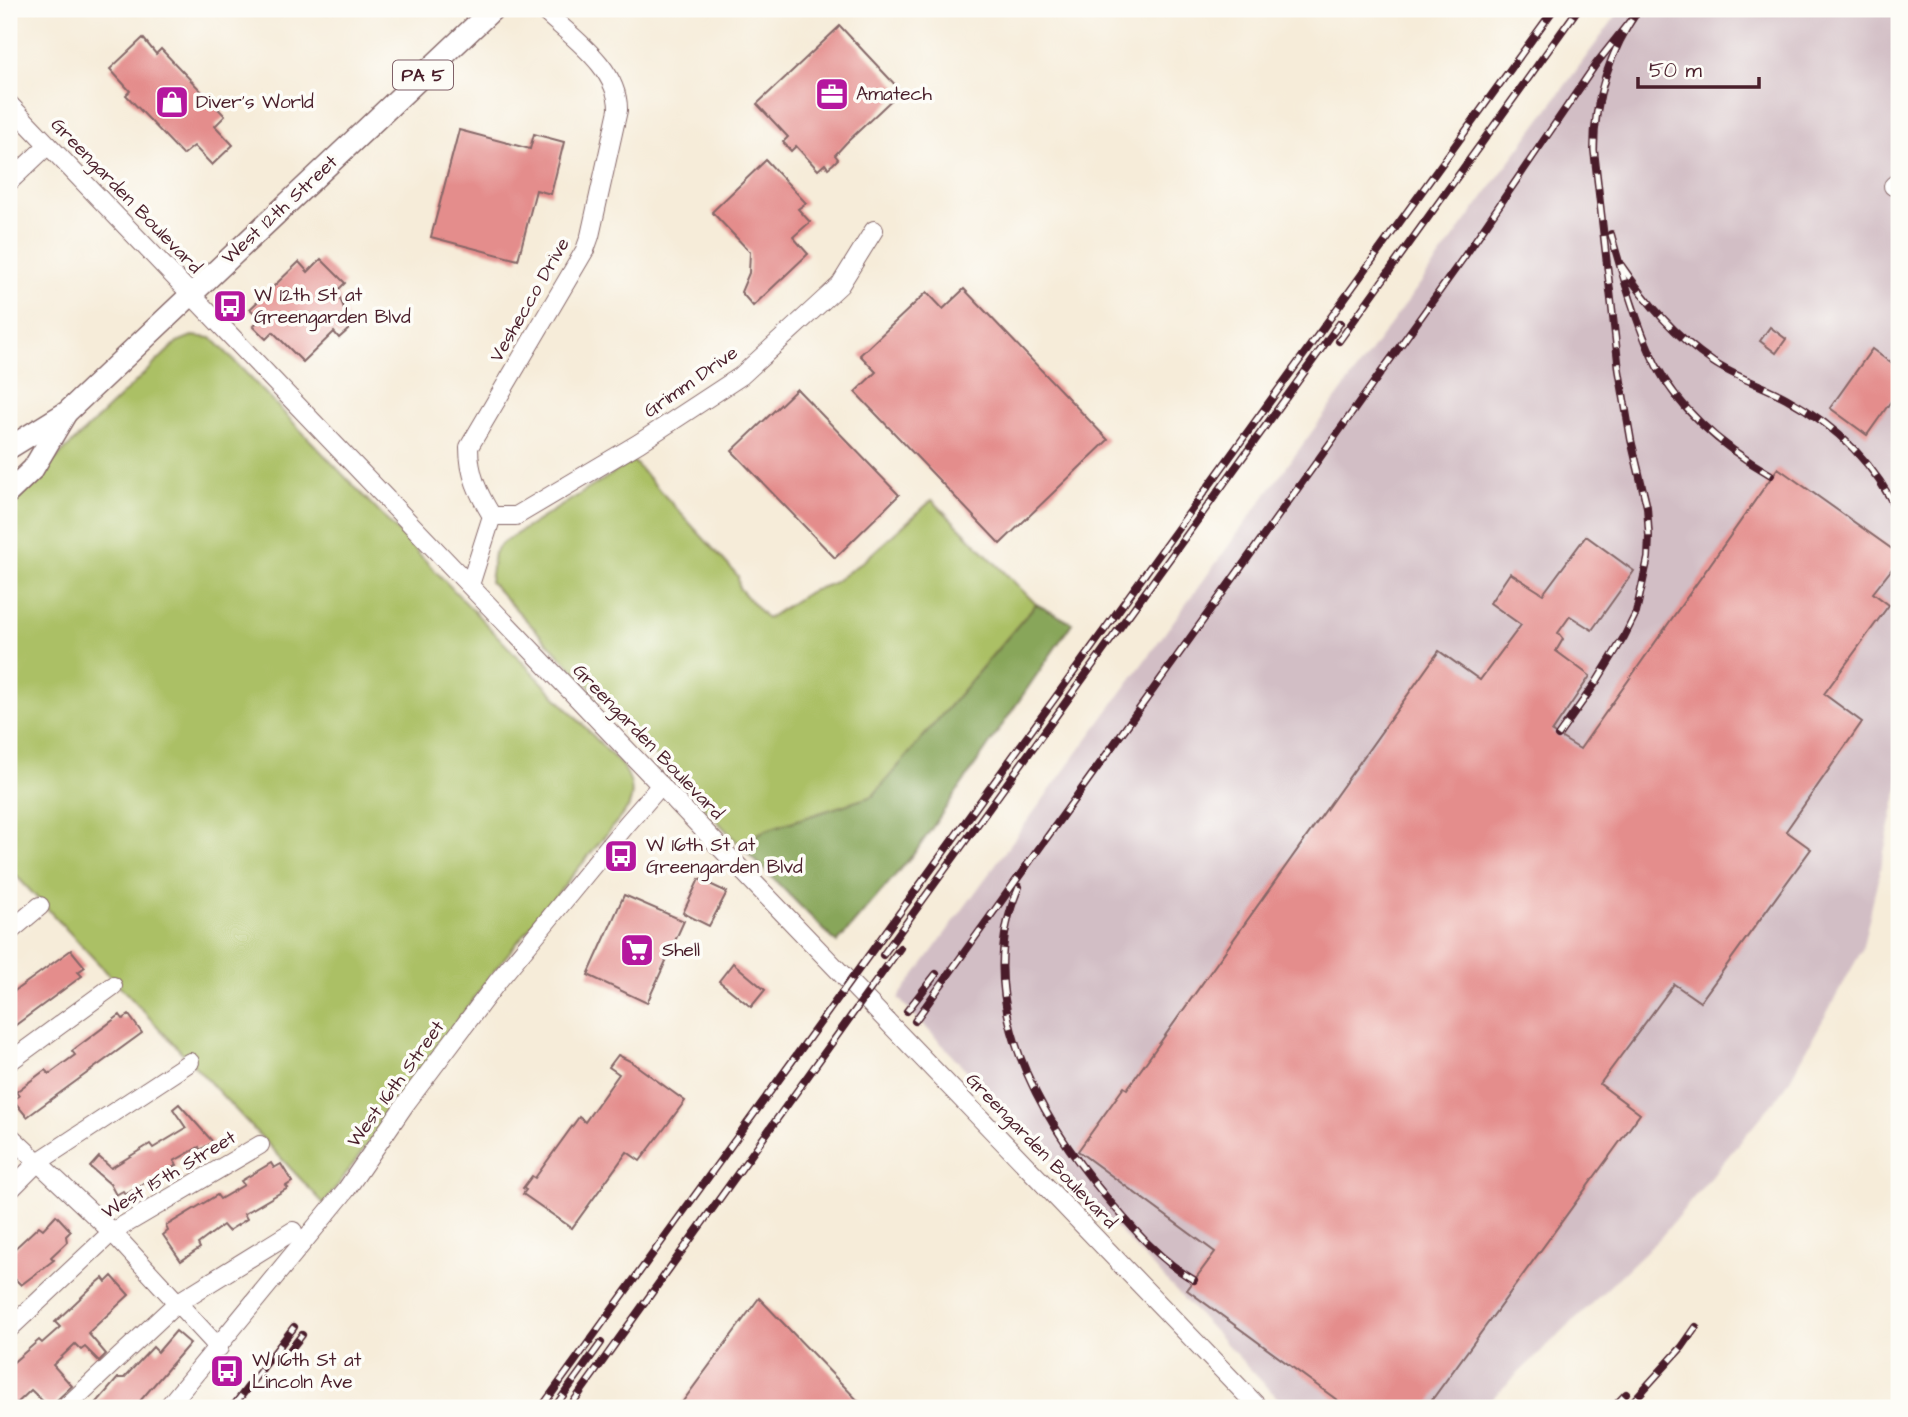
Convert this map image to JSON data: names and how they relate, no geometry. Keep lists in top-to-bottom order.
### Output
{
  "streets": {
    "main road": ["PA 5", "West 12th Street"],
    "street": [
      "Greengarden Boulevard",
      "Veshecco Drive",
      "Grimm Drive",
      "West 16th Street",
      "West 15th Street"
    ]
  },
  "crossings": [
    ["Greengarden Boulevard", "West 12th Street"],
    ["Greengarden Boulevard", "West 16th Street"],
    ["Veshecco Drive", "Grimm Drive"]
  ],
  "places": {
    "office": ["Amatech"],
    "shop": ["Diver's World"],
    "bus stop": ["W 12th St at Greengarden Blvd", "W 16th St at Greengarden Blvd", "W 16th St at Lincoln Ave"],
    "supermarket": ["Shell"]
  },
  "scale_bar": "50 m"
}
